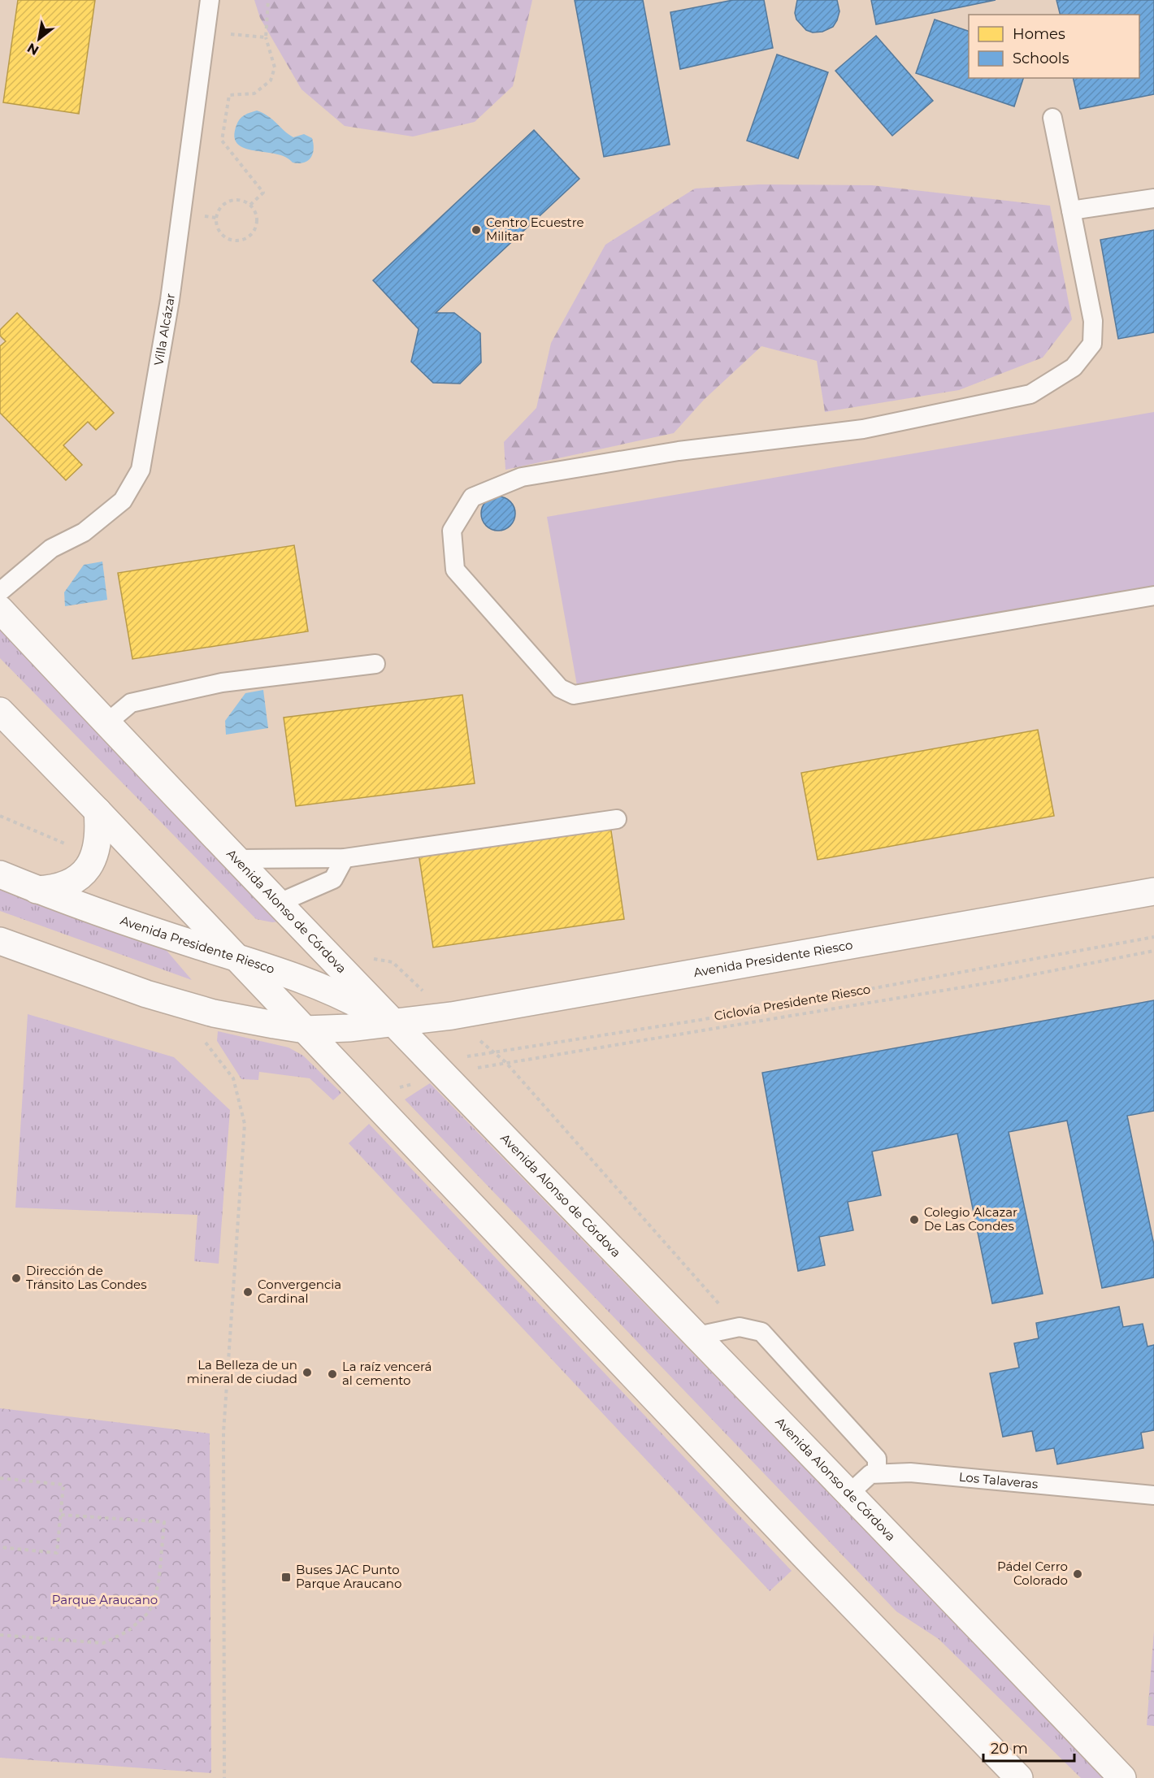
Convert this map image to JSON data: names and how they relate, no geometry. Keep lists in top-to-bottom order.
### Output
{
  "streets": {
    "main road": ["Avenida Alonso de Córdova", "Avenida Presidente Riesco"],
    "lane": ["Villa Alcázar", "Los Talaveras"],
    "path": ["Ciclovía Presidente Riesco"]
  },
  "crossings": [
    ["Avenida Alonso de Córdova", "Avenida Presidente Riesco"],
    ["Avenida Alonso de Córdova", "Ciclovía Presidente Riesco"]
  ],
  "parks": ["Parque Araucano"],
  "places": {
    "other": [
      "Centro Ecuestre Militar",
      "Colegio Alcazar De Las Condes",
      "Dirección de Tránsito Las Condes",
      "Convergencia Cardinal",
      "La Belleza de un mineral de ciudad",
      "La raíz vencerá al cemento",
      "Pádel Cerro Colorado"
    ],
    "transit": ["Buses JAC Punto Parque Araucano"]
  },
  "legend": ["Homes", "Schools"],
  "scale_bar": "20 m",
  "north": "bottom left"
}
